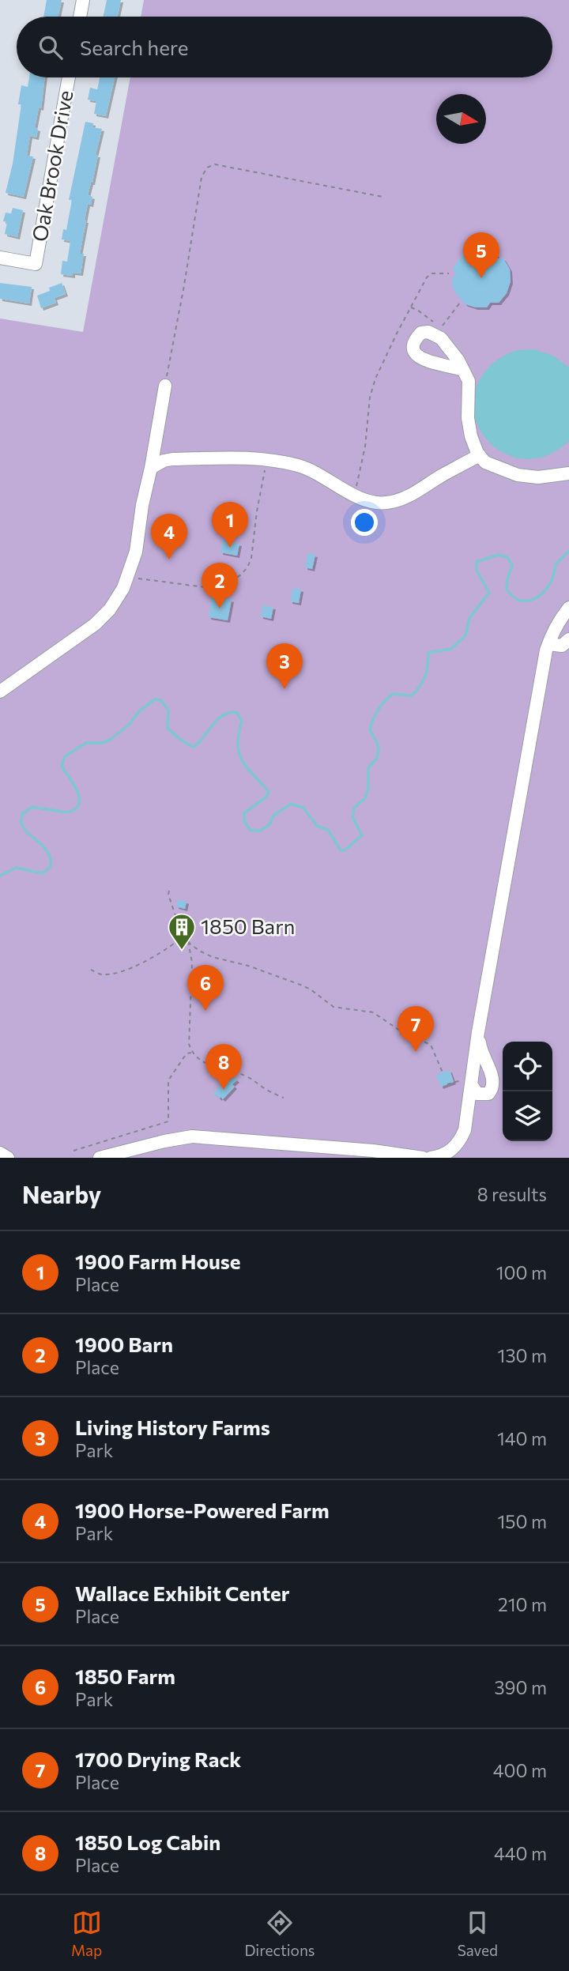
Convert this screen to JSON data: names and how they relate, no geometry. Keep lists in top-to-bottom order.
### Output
{
  "streets": {
    "street": ["Oak Brook Drive"]
  },
  "places": {
    "building": ["1850 Barn"]
  },
  "north": "right",
  "page": {
    "search": "Search here",
    "pins": [
      "5",
      "1",
      "4",
      "2",
      "3",
      "6",
      "7",
      "8"
    ],
    "heading": ["Nearby", "8 results"],
    "list": [
      {
        "mark": "1",
        "name": "1900 Farm House",
        "note": "Place",
        "value": "100 m"
      },
      {
        "mark": "2",
        "name": "1900 Barn",
        "note": "Place",
        "value": "130 m"
      },
      {
        "mark": "3",
        "name": "Living History Farms",
        "note": "Park",
        "value": "140 m"
      },
      {
        "mark": "4",
        "name": "1900 Horse-Powered Farm",
        "note": "Park",
        "value": "150 m"
      },
      {
        "mark": "5",
        "name": "Wallace Exhibit Center",
        "note": "Place",
        "value": "210 m"
      },
      {
        "mark": "6",
        "name": "1850 Farm",
        "note": "Park",
        "value": "390 m"
      },
      {
        "mark": "7",
        "name": "1700 Drying Rack",
        "note": "Place",
        "value": "400 m"
      },
      {
        "mark": "8",
        "name": "1850 Log Cabin",
        "note": "Place",
        "value": "440 m"
      }
    ],
    "nav": ["Map", "Directions", "Saved"]
  }
}
